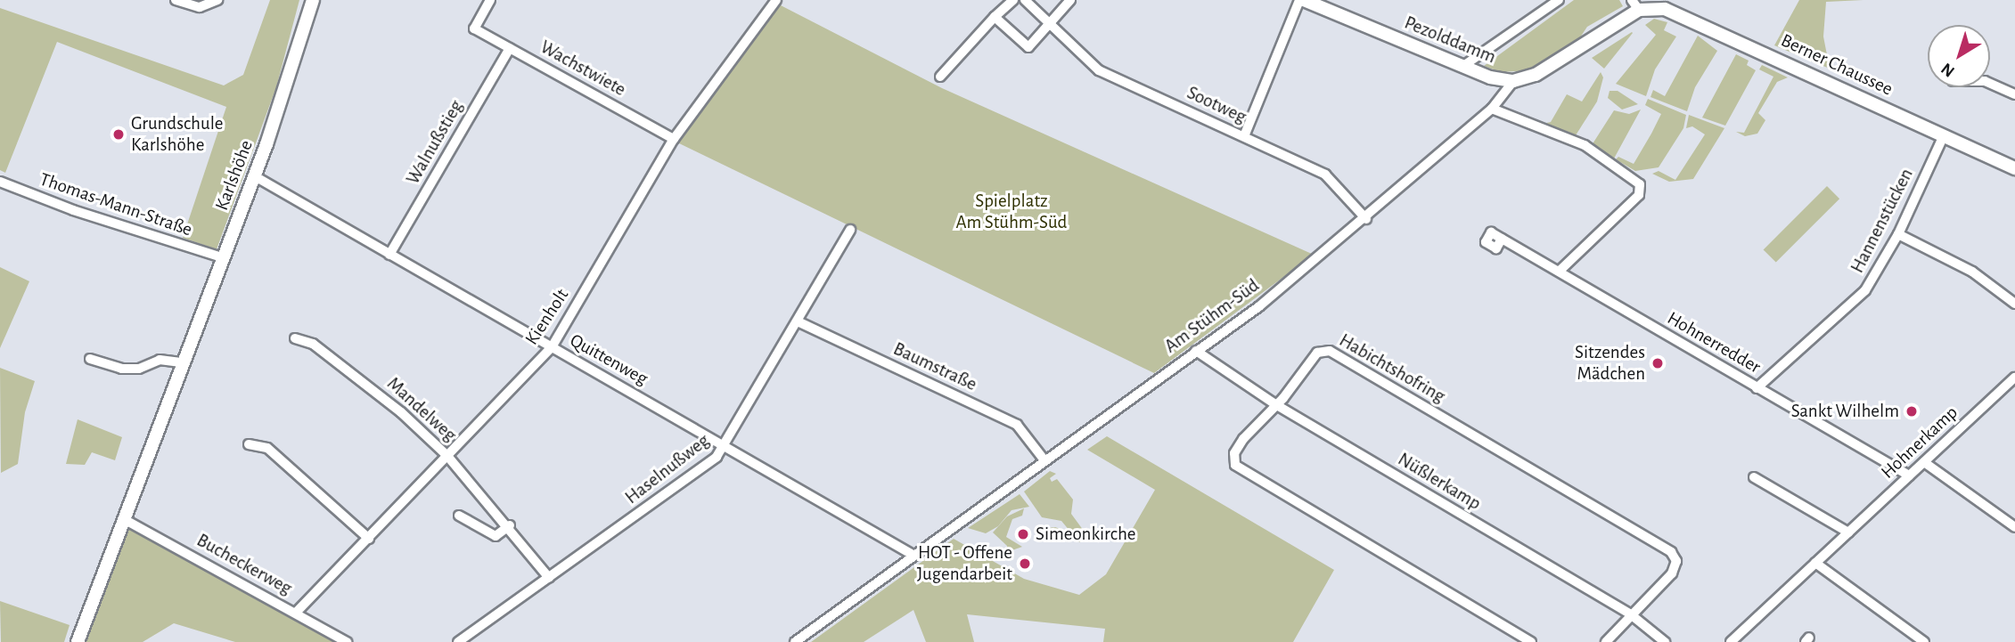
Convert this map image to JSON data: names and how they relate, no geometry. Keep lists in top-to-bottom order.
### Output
{
  "streets": {
    "street": [
      "Pezolddamm",
      "Berner Chaussee",
      "Wachstwiete",
      "Sootweg",
      "Walnußstieg",
      "Karlshöhe",
      "Thomas-Mann-Straße",
      "Hannenstücken",
      "Am Stühm-Süd",
      "Kienholt",
      "Hohnerredder",
      "Quittenweg",
      "Baumstraße",
      "Habichtshofring",
      "Mandelweg",
      "Hohnerkamp",
      "Haselnußweg",
      "Nüßlerkamp",
      "Bucheckerweg"
    ]
  },
  "crossings": [
    ["Pezolddamm", "Am Stühm-Süd"],
    ["Berner Chaussee", "Hannenstücken"],
    ["Wachstwiete", "Walnußstieg"],
    ["Wachstwiete", "Kienholt"],
    ["Sootweg", "Am Stühm-Süd"],
    ["Walnußstieg", "Quittenweg"],
    ["Karlshöhe", "Thomas-Mann-Straße"],
    ["Karlshöhe", "Quittenweg"],
    ["Karlshöhe", "Bucheckerweg"],
    ["Hannenstücken", "Hohnerredder"],
    ["Am Stühm-Süd", "Quittenweg"],
    ["Am Stühm-Süd", "Baumstraße"],
    ["Am Stühm-Süd", "Nüßlerkamp"],
    ["Kienholt", "Quittenweg"],
    ["Kienholt", "Mandelweg"],
    ["Kienholt", "Bucheckerweg"],
    ["Hohnerredder", "Hohnerkamp"],
    ["Quittenweg", "Haselnußweg"],
    ["Baumstraße", "Haselnußweg"],
    ["Habichtshofring", "Nüßlerkamp"],
    ["Mandelweg", "Haselnußweg"]
  ],
  "parks": ["Spielplatz Am Stühm-Süd"],
  "places": [
    "Grundschule Karlshöhe",
    "Sitzendes Mädchen",
    "Sankt Wilhelm",
    "Simeonkirche",
    "HOT - Offene Jugendarbeit"
  ],
  "north": "bottom left"
}
